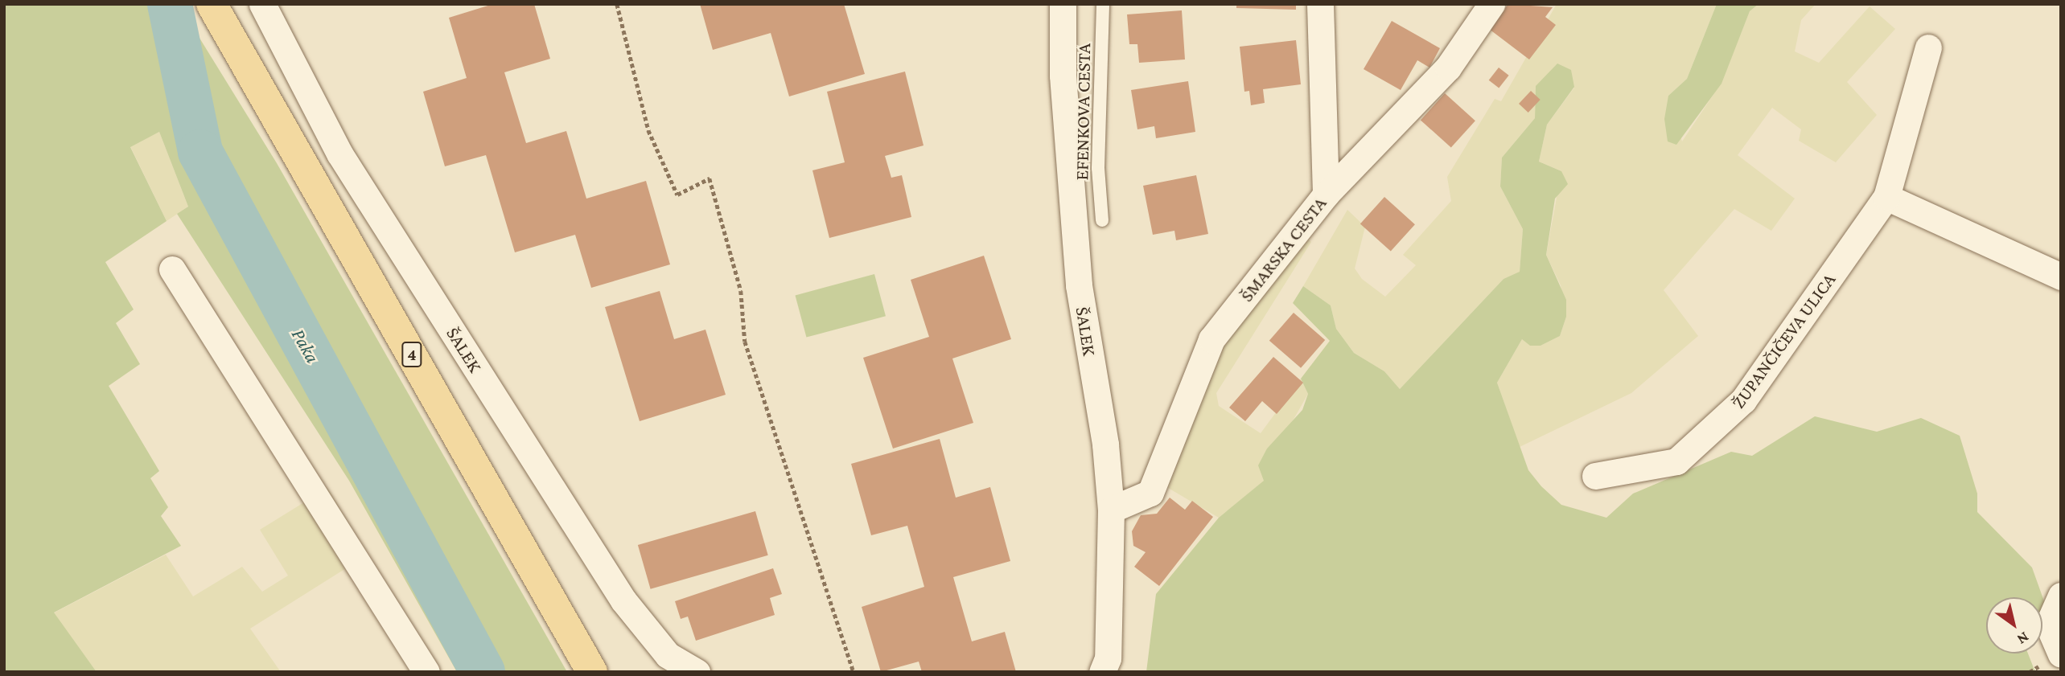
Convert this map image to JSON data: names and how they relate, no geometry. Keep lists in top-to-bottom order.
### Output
{
  "streets": {
    "main road": ["4"],
    "street": ["ŠMARSKA CESTA", "ŠALEK", "ŽUPANČIČEVA ULICA"],
    "lane": ["EFENKOVA CESTA"]
  },
  "crossings": [
    ["ŠMARSKA CESTA", "ŠALEK"]
  ],
  "water": ["Paka"],
  "north": "bottom right"
}
